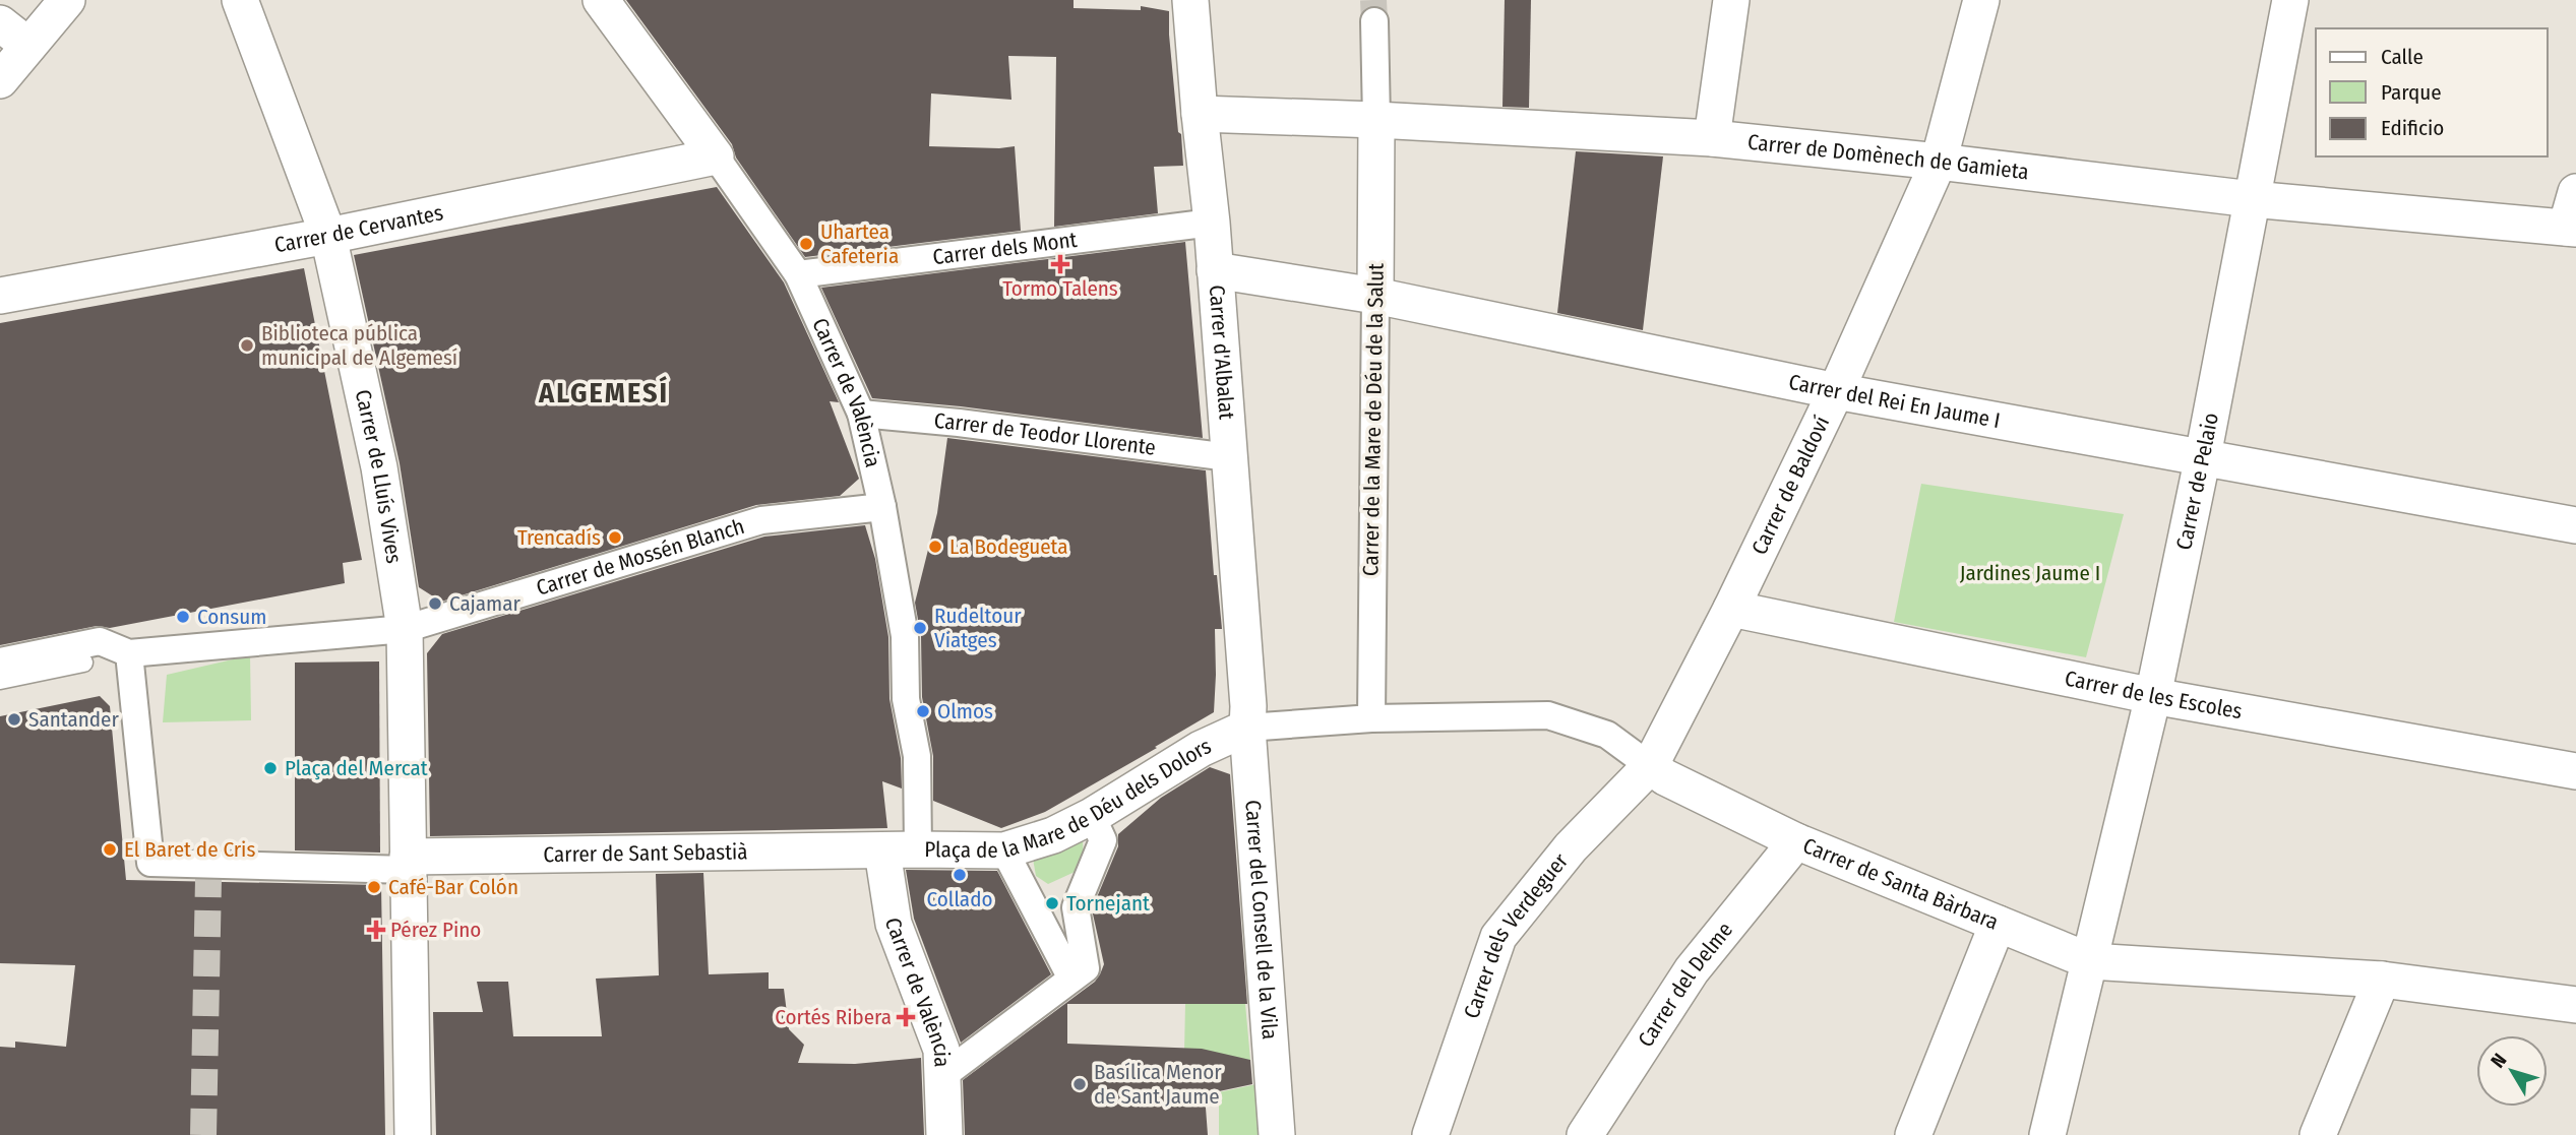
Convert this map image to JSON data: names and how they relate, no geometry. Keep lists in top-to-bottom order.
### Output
{
  "streets": {
    "street": [
      "Carrer de Domènech de Gamieta",
      "Carrer de Cervantes",
      "Carrer dels Mont",
      "Carrer d'Albalat",
      "Carrer de València",
      "Carrer del Rei En Jaume I",
      "Carrer de la Mare de Déu de la Salut",
      "Carrer de Teodor Llorente",
      "Carrer de Lluís Vives",
      "Carrer de Pelaio",
      "Carrer de Baldoví",
      "Carrer de Mossén Blanch",
      "Carrer de les Escoles",
      "Plaça de la Mare de Déu dels Dolors",
      "Carrer de Sant Sebastià",
      "Carrer de Santa Bàrbara",
      "Carrer del Consell de la Vila",
      "Carrer dels Verdeguer",
      "Carrer del Delme"
    ]
  },
  "crossings": [
    ["Carrer de Domènech de Gamieta", "Carrer d'Albalat"],
    ["Carrer de Domènech de Gamieta", "Carrer de la Mare de Déu de la Salut"],
    ["Carrer de Domènech de Gamieta", "Carrer de Pelaio"],
    ["Carrer de Domènech de Gamieta", "Carrer de Baldoví"],
    ["Carrer de Cervantes", "Carrer de València"],
    ["Carrer de Cervantes", "Carrer de Lluís Vives"],
    ["Carrer dels Mont", "Carrer d'Albalat"],
    ["Carrer dels Mont", "Carrer de València"],
    ["Carrer d'Albalat", "Carrer del Rei En Jaume I"],
    ["Carrer d'Albalat", "Carrer de Teodor Llorente"],
    ["Carrer d'Albalat", "Plaça de la Mare de Déu dels Dolors"],
    ["Carrer d'Albalat", "Carrer de Santa Bàrbara"],
    ["Carrer d'Albalat", "Carrer del Consell de la Vila"],
    ["Carrer de València", "Carrer de Teodor Llorente"],
    ["Carrer de València", "Carrer de Mossén Blanch"],
    ["Carrer de València", "Plaça de la Mare de Déu dels Dolors"],
    ["Carrer de València", "Carrer de Sant Sebastià"],
    ["Carrer del Rei En Jaume I", "Carrer de la Mare de Déu de la Salut"],
    ["Carrer del Rei En Jaume I", "Carrer de Pelaio"],
    ["Carrer del Rei En Jaume I", "Carrer de Baldoví"],
    ["Carrer de la Mare de Déu de la Salut", "Carrer de Santa Bàrbara"],
    ["Carrer de Lluís Vives", "Carrer de Mossén Blanch"],
    ["Carrer de Pelaio", "Carrer de les Escoles"],
    ["Carrer de Pelaio", "Carrer de Santa Bàrbara"],
    ["Carrer de Baldoví", "Carrer de les Escoles"],
    ["Carrer de Baldoví", "Carrer de Santa Bàrbara"],
    ["Carrer de Baldoví", "Carrer dels Verdeguer"],
    ["Plaça de la Mare de Déu dels Dolors", "Carrer de Sant Sebastià"],
    ["Plaça de la Mare de Déu dels Dolors", "Carrer de Santa Bàrbara"],
    ["Plaça de la Mare de Déu dels Dolors", "Carrer del Consell de la Vila"],
    ["Carrer de Santa Bàrbara", "Carrer del Consell de la Vila"],
    ["Carrer de Santa Bàrbara", "Carrer dels Verdeguer"],
    ["Carrer de Santa Bàrbara", "Carrer del Delme"]
  ],
  "districts": ["ALGEMESÍ"],
  "parks": ["Jardines Jaume I"],
  "places": {
    "other": [
      "Uhartea Cafeteria",
      "Biblioteca pública municipal de Algemesí",
      "Trencadís",
      "La Bodegueta",
      "Cajamar",
      "Consum",
      "Rudeltour Viatges",
      "Olmos",
      "Santander",
      "Plaça del Mercat",
      "El Baret de Cris",
      "Collado",
      "Café-Bar Colón",
      "Tornejant",
      "Basílica Menor de Sant Jaume"
    ],
    "health": ["Tormo Talens", "Pérez Pino", "Cortés Ribera"]
  },
  "legend": ["Calle", "Parque", "Edificio"],
  "north": "top left"
}
